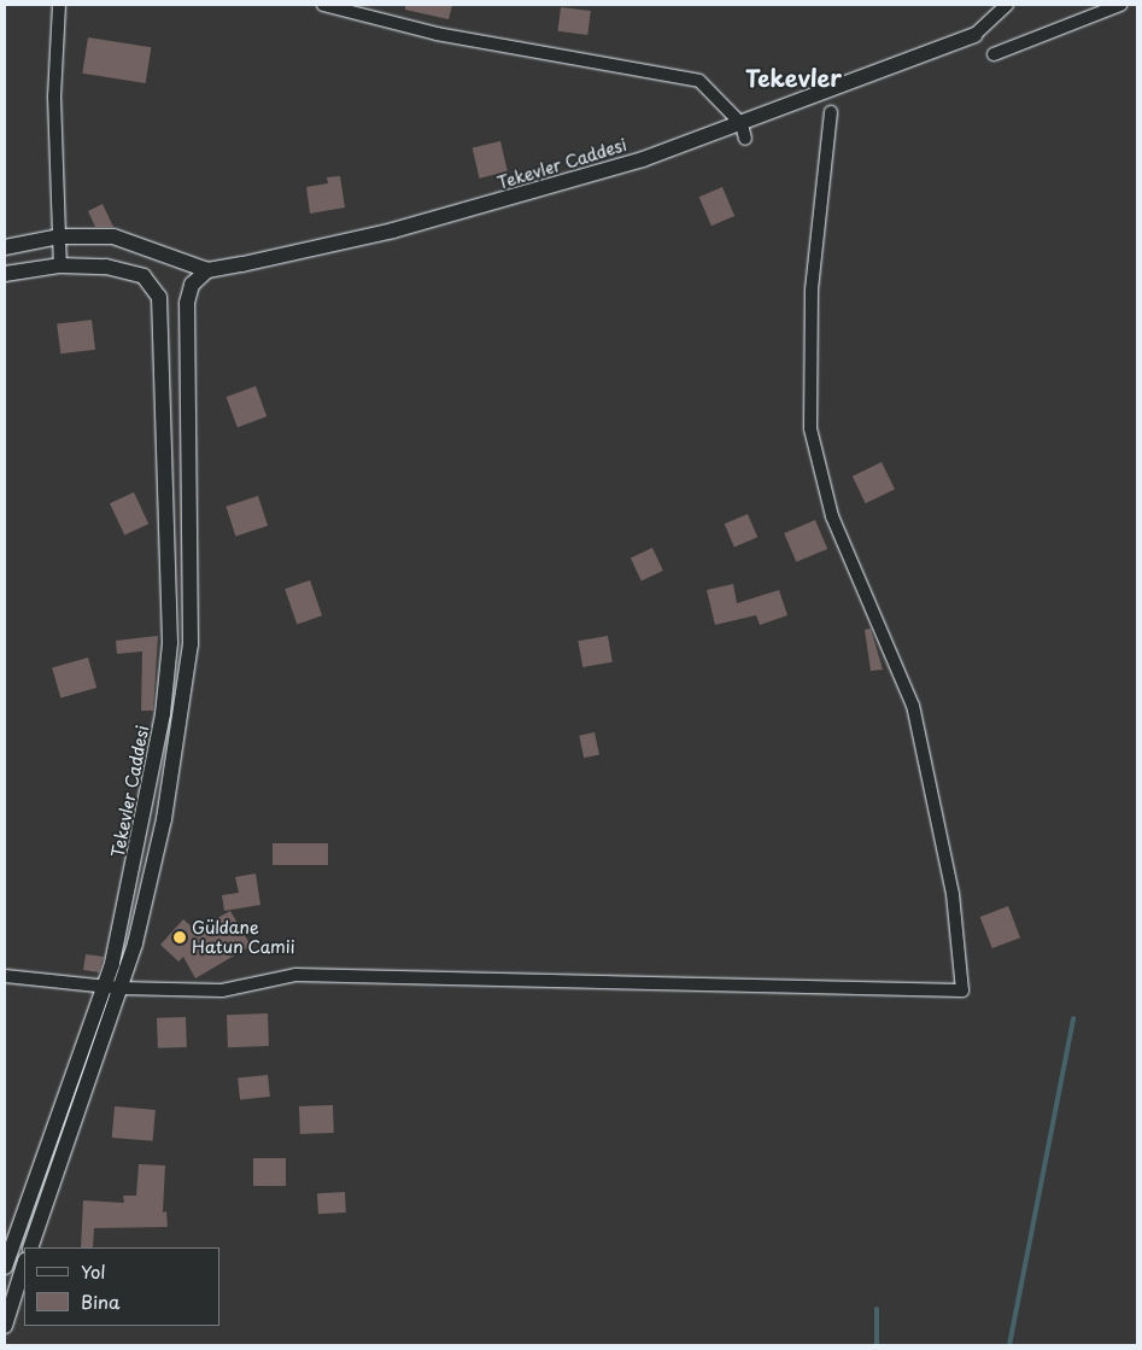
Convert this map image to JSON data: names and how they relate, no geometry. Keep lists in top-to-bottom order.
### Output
{
  "streets": {
    "street": ["Tekevler Caddesi"]
  },
  "districts": ["Tekevler"],
  "places": ["Güldane Hatun Camii"],
  "legend": ["Yol", "Bina"]
}
